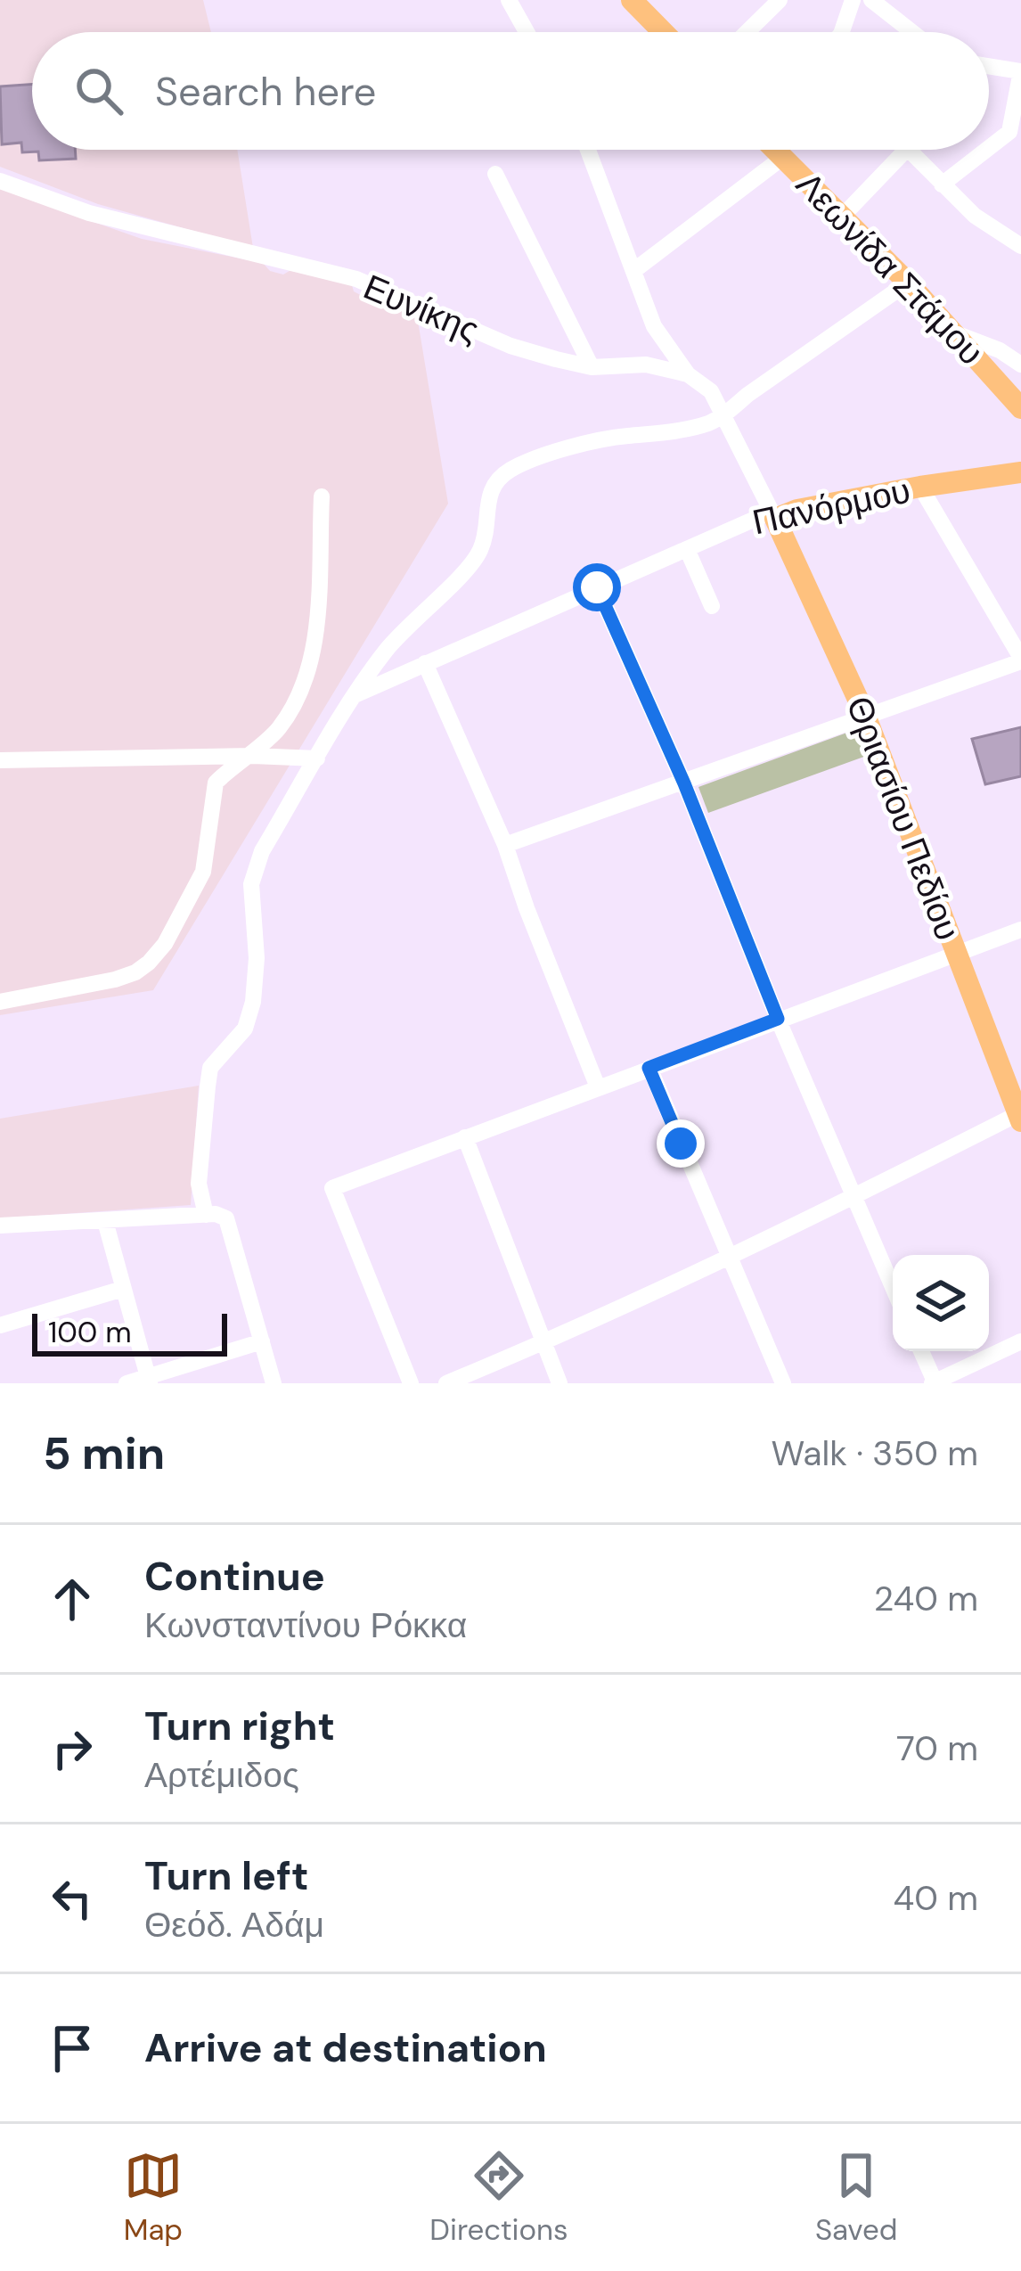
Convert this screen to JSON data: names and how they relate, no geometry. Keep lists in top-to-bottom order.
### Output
{
  "streets": {
    "main road": ["Λεωνίδα Στάμου", "Πανόρμου", "Θριασίου Πεδίου"],
    "street": ["Ευνίκης"]
  },
  "crossings": [
    ["Πανόρμου", "Θριασίου Πεδίου"]
  ],
  "scale_bar": "100 m",
  "page": {
    "search": "Search here",
    "scale": "100 m",
    "heading": ["5 min", "Walk · 350 m"],
    "list": [
      ["Continue", "Κωνσταντίνου Ρόκκα", "240 m"],
      ["Turn right", "Αρτέμιδος", "70 m"],
      ["Turn left", "Θεόδ. Αδάμ", "40 m"],
      "Arrive at destination"
    ],
    "nav": ["Map", "Directions", "Saved"]
  }
}
